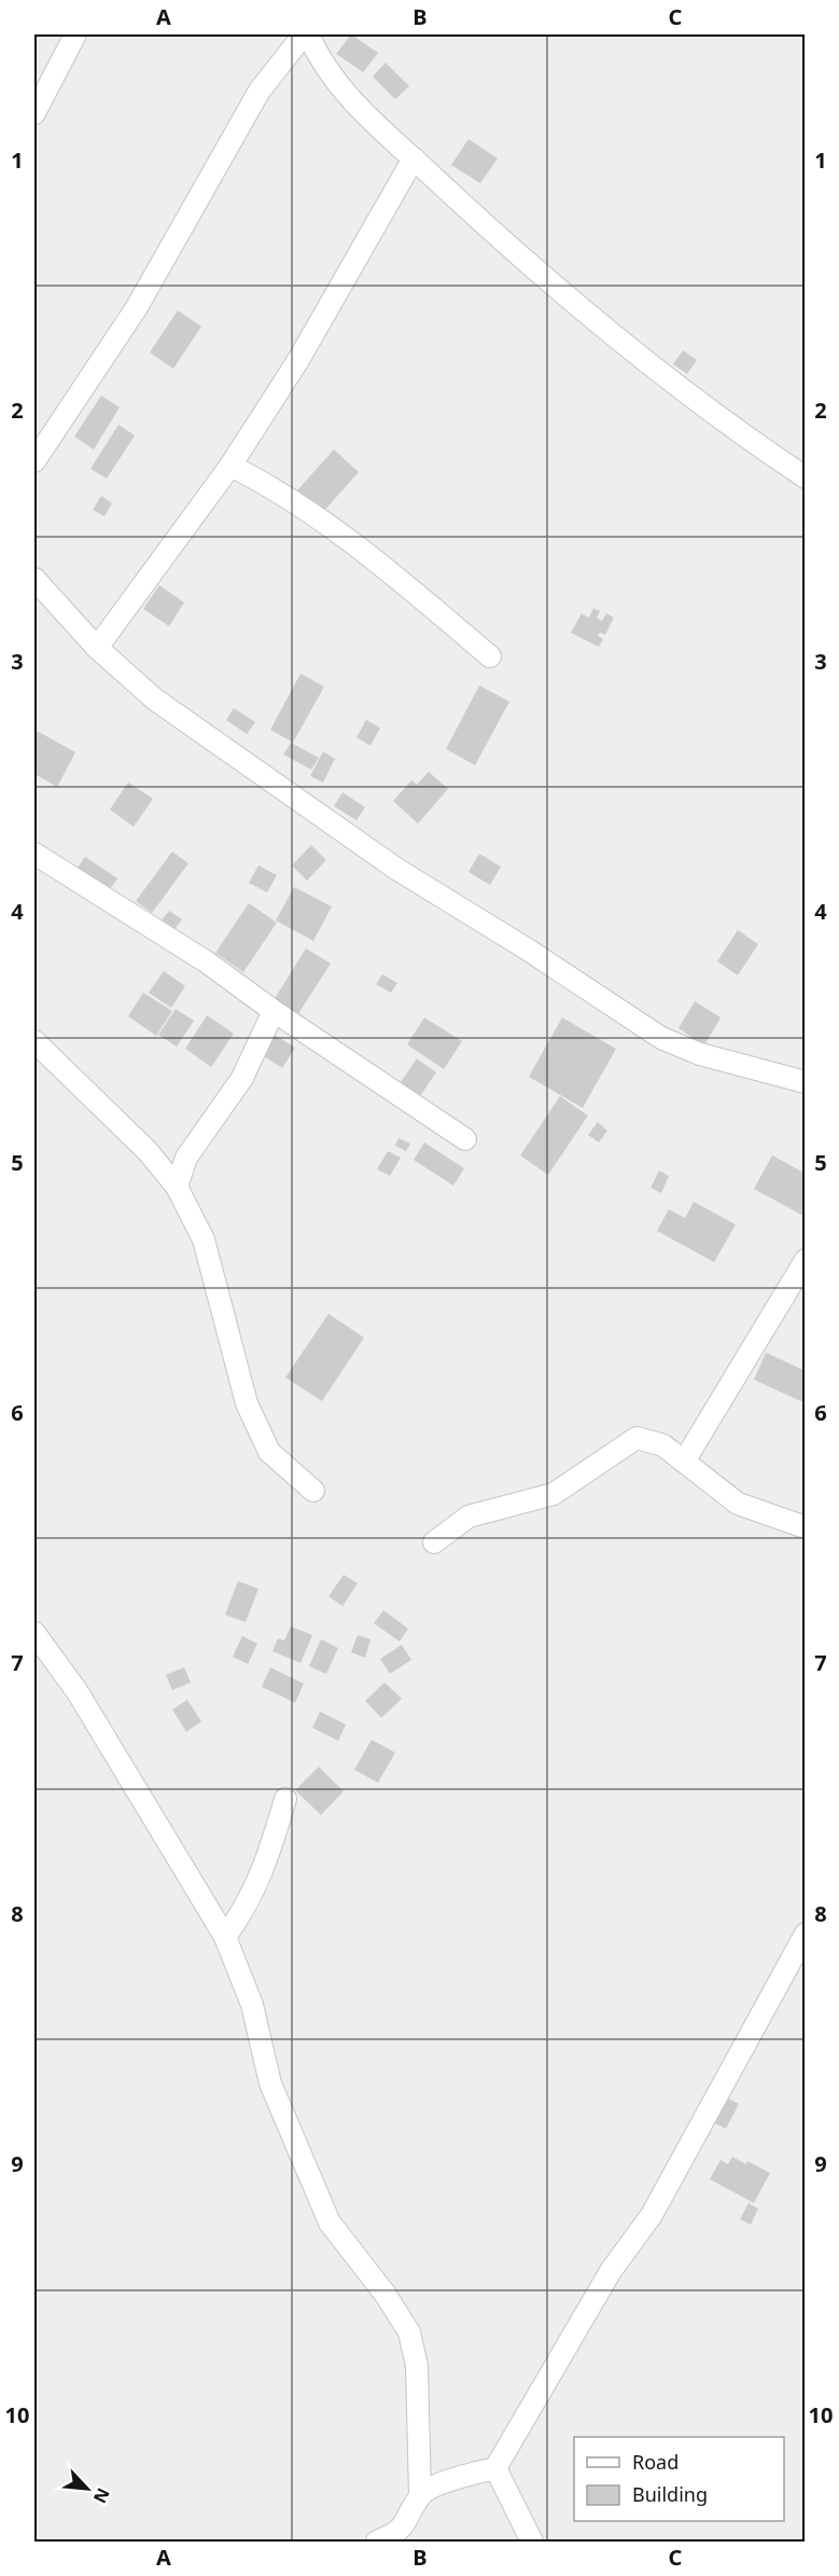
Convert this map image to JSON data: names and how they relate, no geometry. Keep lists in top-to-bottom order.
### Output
{
  "legend": ["Road", "Building"],
  "north": "bottom right",
  "grid": {
    "columns": ["A", "B", "C"],
    "rows": [
      "1",
      "2",
      "3",
      "4",
      "5",
      "6",
      "7",
      "8",
      "9",
      "10"
    ]
  }
}
